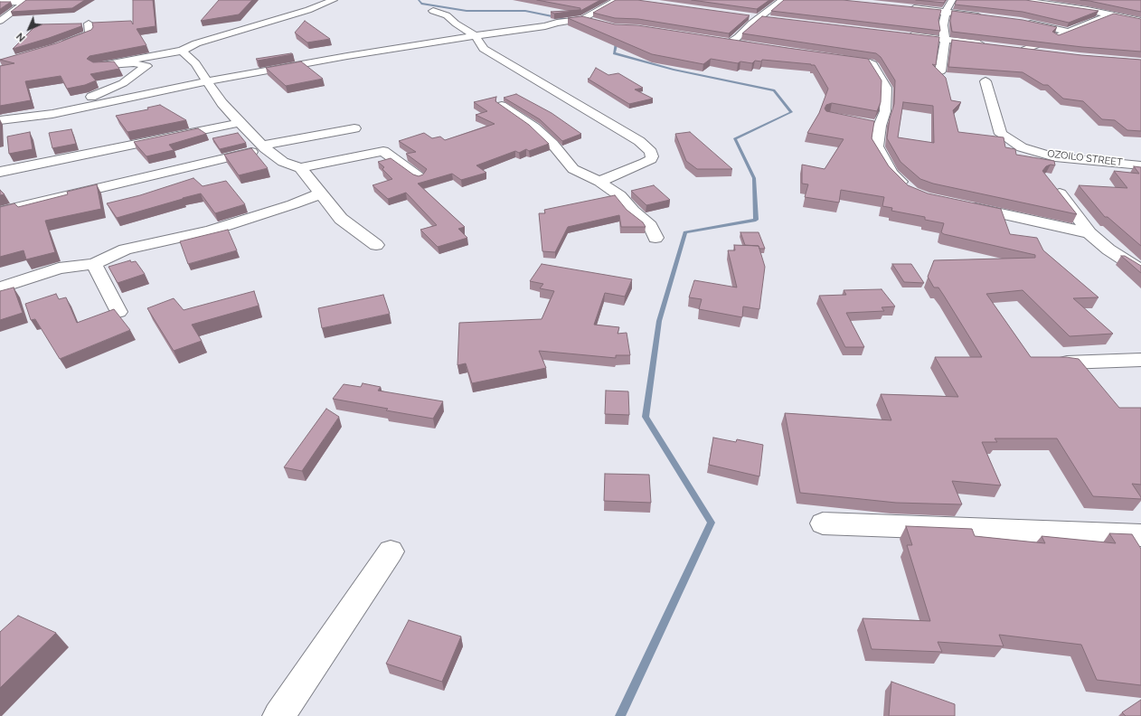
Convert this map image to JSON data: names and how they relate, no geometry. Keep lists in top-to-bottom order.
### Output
{
  "streets": {
    "street": ["OZOILO STREET"]
  },
  "north": "bottom left"
}
